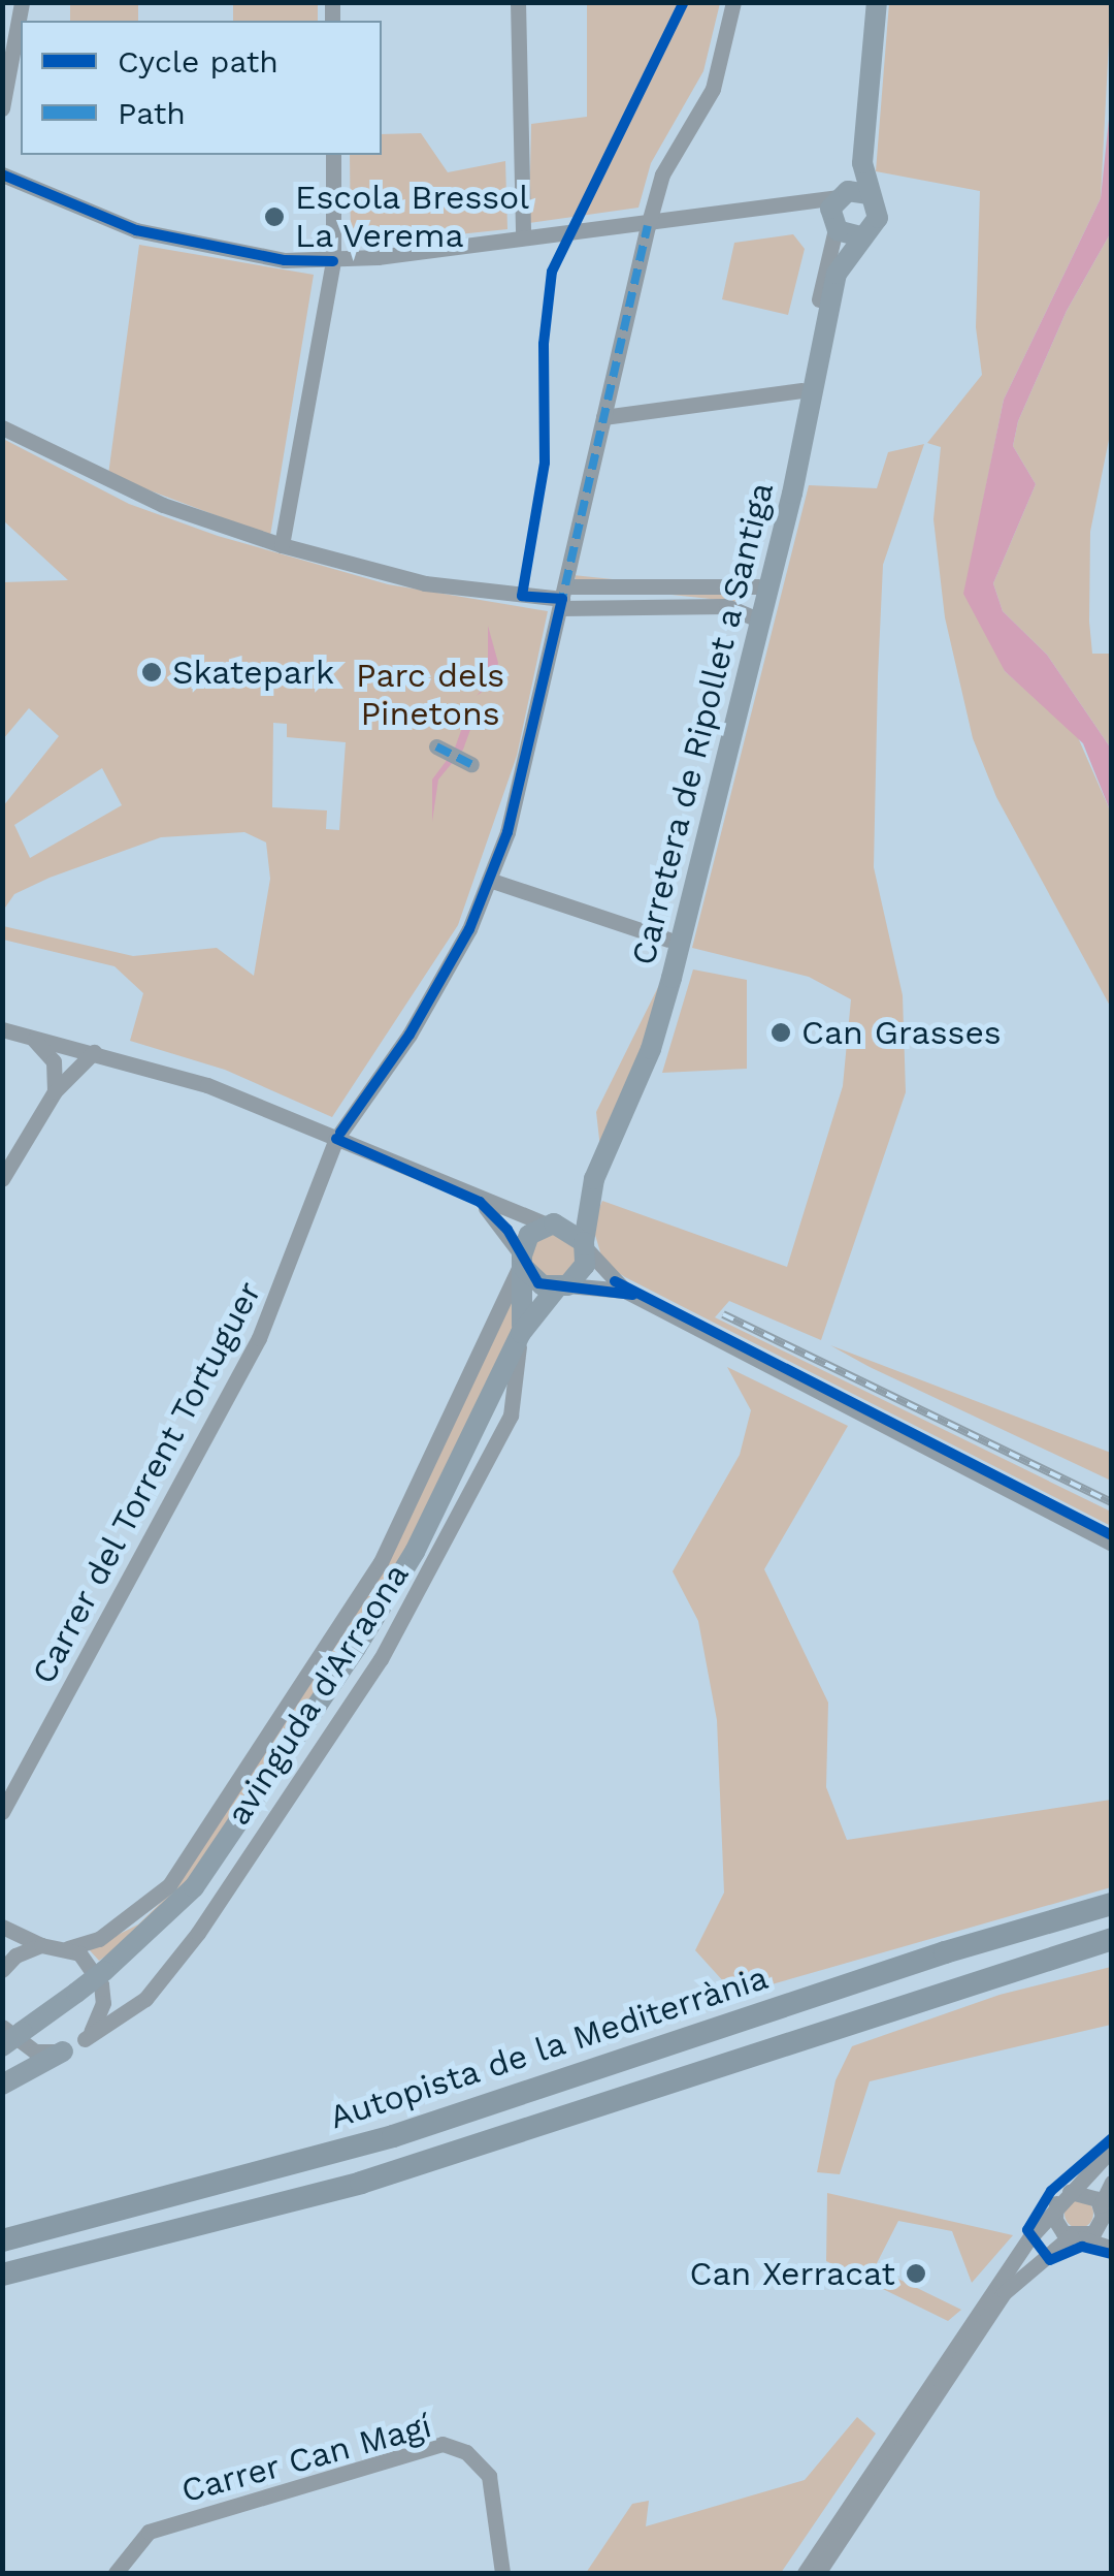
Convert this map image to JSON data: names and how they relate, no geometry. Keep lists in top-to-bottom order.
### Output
{
  "streets": {
    "highway": ["Autopista de la Mediterrània"],
    "main road": ["Carretera de Ripollet a Santiga"],
    "street": ["Carrer del Torrent Tortuguer", "avinguda d'Arraona", "Carrer Can Magí"]
  },
  "parks": ["Parc dels Pinetons"],
  "places": [
    "Escola Bressol La Verema",
    "Skatepark",
    "Can Grasses",
    "Can Xerracat"
  ],
  "legend": ["Cycle path", "Path"]
}
